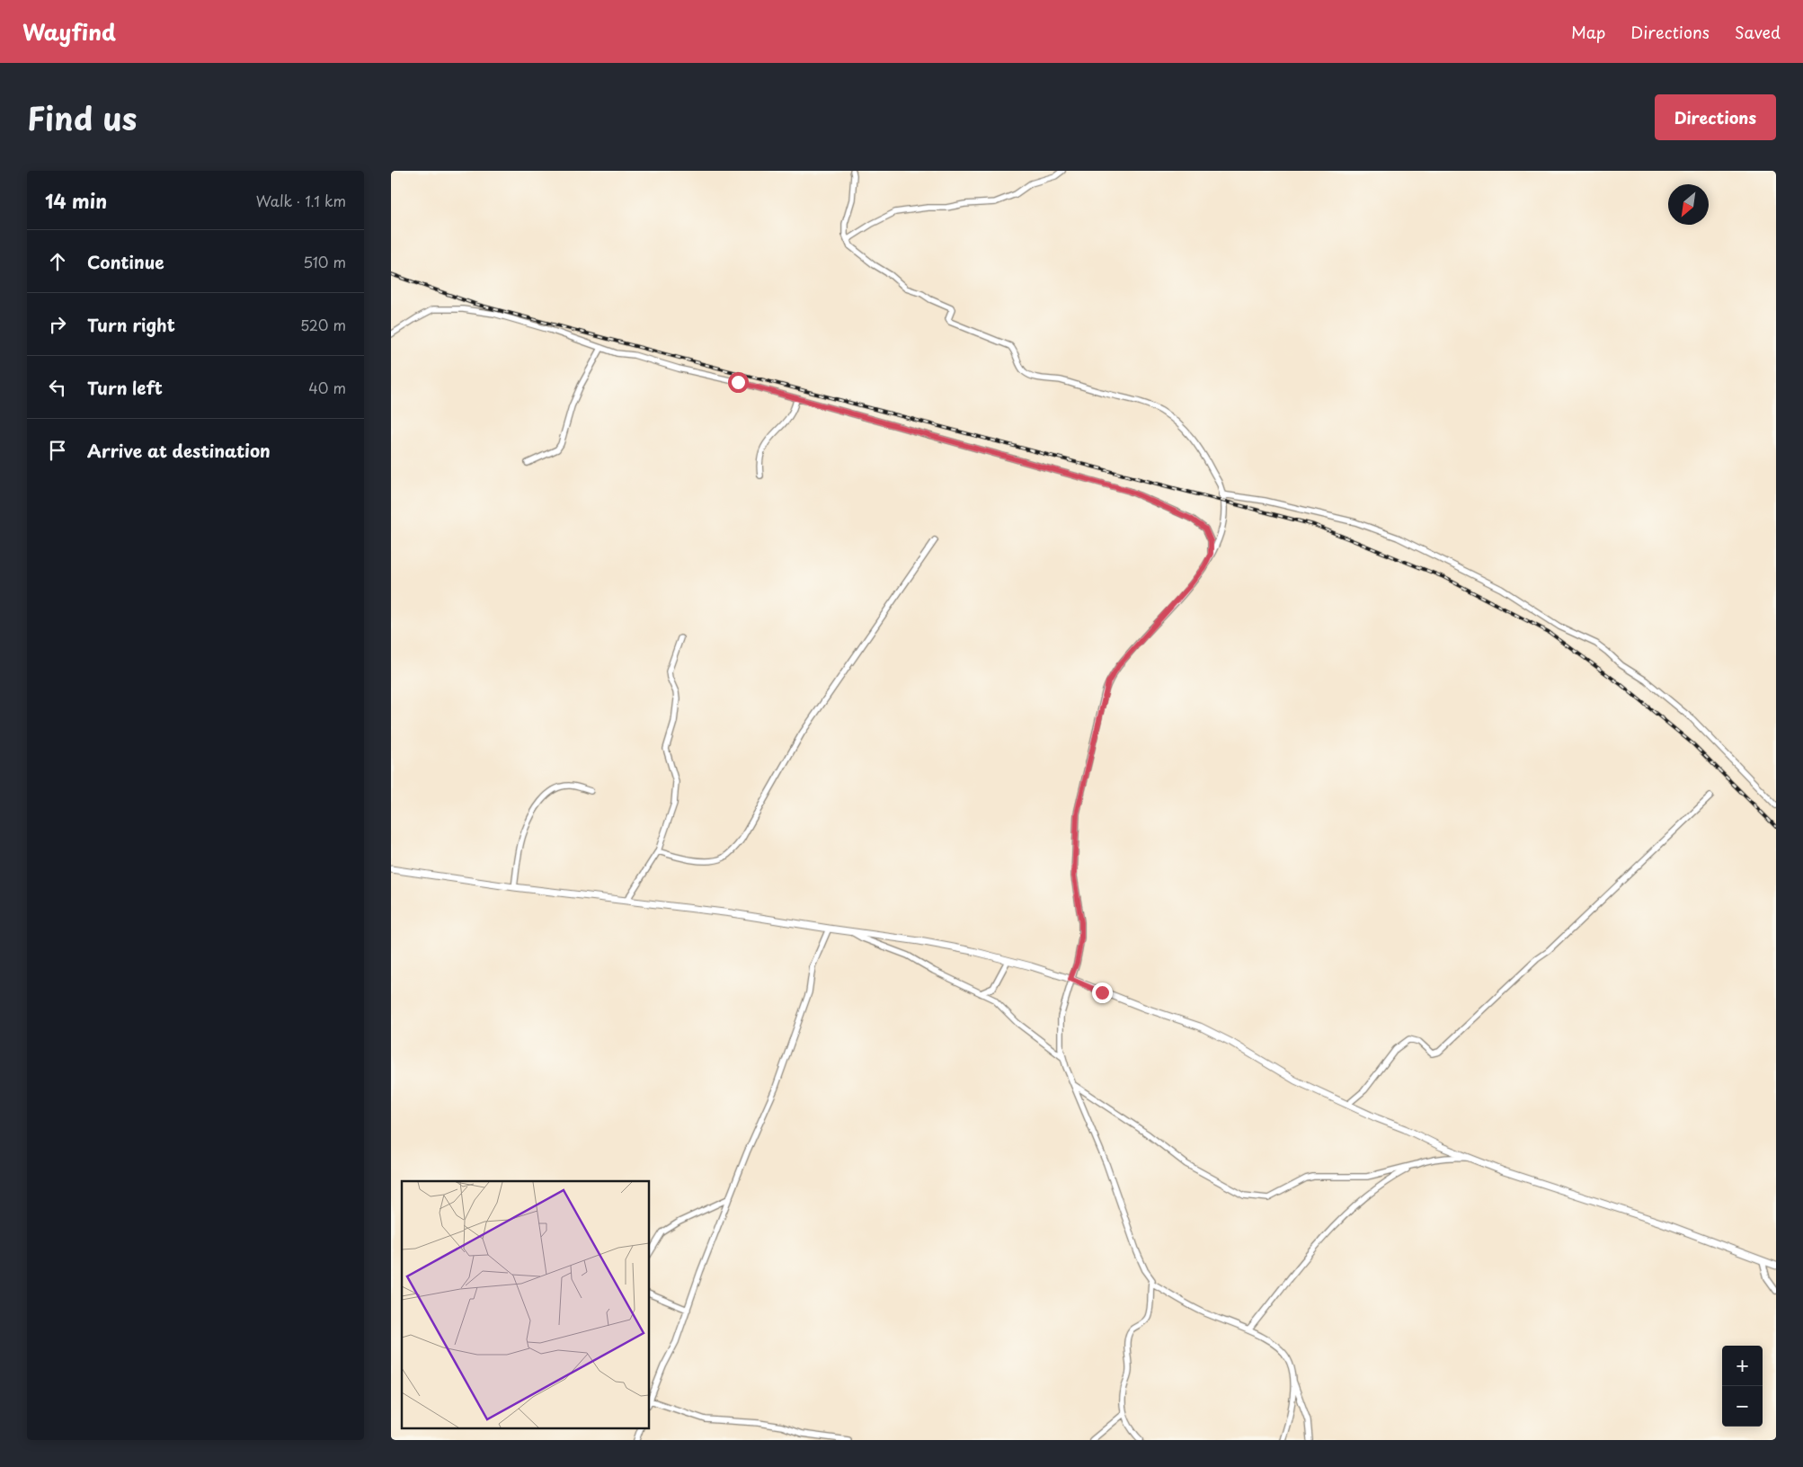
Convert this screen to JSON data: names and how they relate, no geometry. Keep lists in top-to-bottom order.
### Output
{
  "north": "bottom left",
  "page": {
    "header": "Wayfind",
    "nav": ["Map", "Directions", "Saved"],
    "title": "Find us",
    "buttons": "Directions",
    "heading": ["14 min", "Walk · 1.1 km"],
    "list": [
      ["Continue", "510 m"],
      ["Turn right", "520 m"],
      ["Turn left", "40 m"],
      "Arrive at destination"
    ],
    "map_buttons": ["+", "−"]
  }
}
